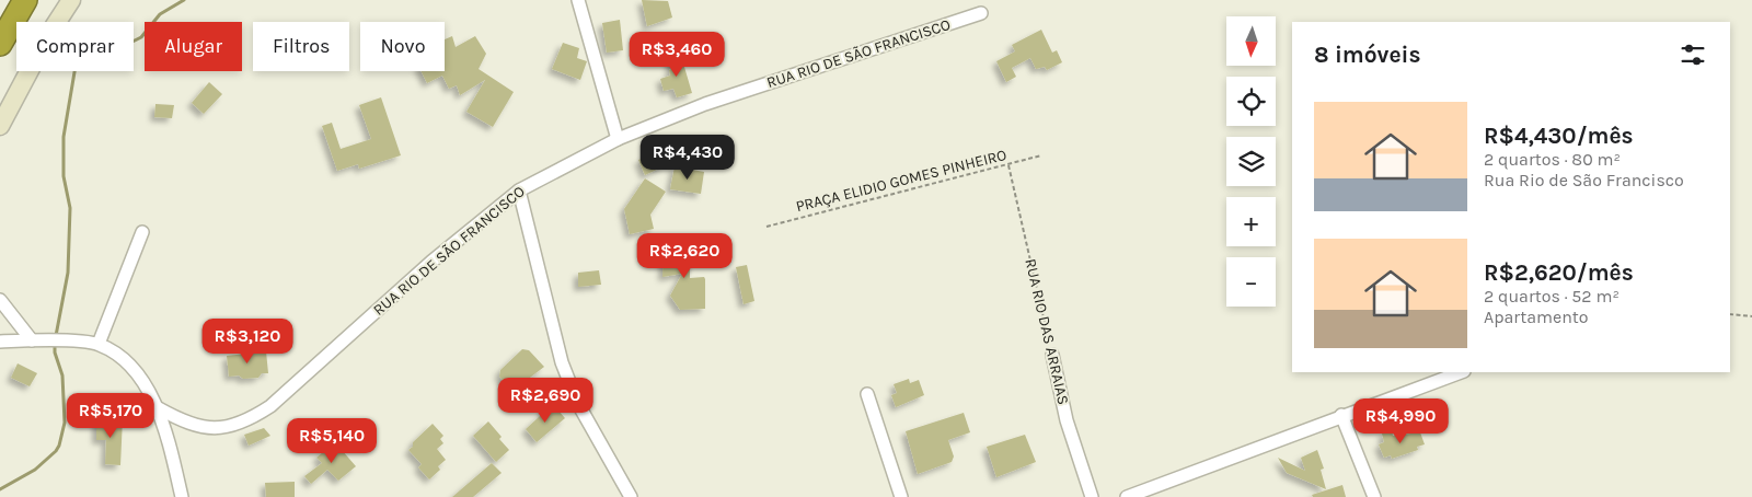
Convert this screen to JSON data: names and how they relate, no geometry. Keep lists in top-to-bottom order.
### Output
{
  "streets": {
    "street": ["RUA RIO DE SÃO FRANCISCO", "RUA RIO DAS ARRAIAS"],
    "path": ["PRAÇA ELIDIO GOMES PINHEIRO"]
  },
  "crossings": [
    ["PRAÇA ELIDIO GOMES PINHEIRO", "RUA RIO DAS ARRAIAS"]
  ],
  "north": "bottom",
  "page": {
    "map_buttons": ["+", "−"],
    "chip": [
      "Comprar",
      "Alugar",
      "Filtros",
      "Novo"
    ],
    "heading": "8 imóveis",
    "price": [
      "R$3,460",
      "R$4,430",
      "R$2,620",
      "R$3,120",
      "R$2,690",
      "R$5,170",
      "R$4,990",
      "R$5,140"
    ],
    "list": [
      {
        "name": "R$4,430/mês",
        "note": "2 quartos · 80 m² · Rua Rio de São Francisco"
      },
      {
        "name": "R$2,620/mês",
        "note": "2 quartos · 52 m² · Apartamento"
      }
    ]
  }
}
